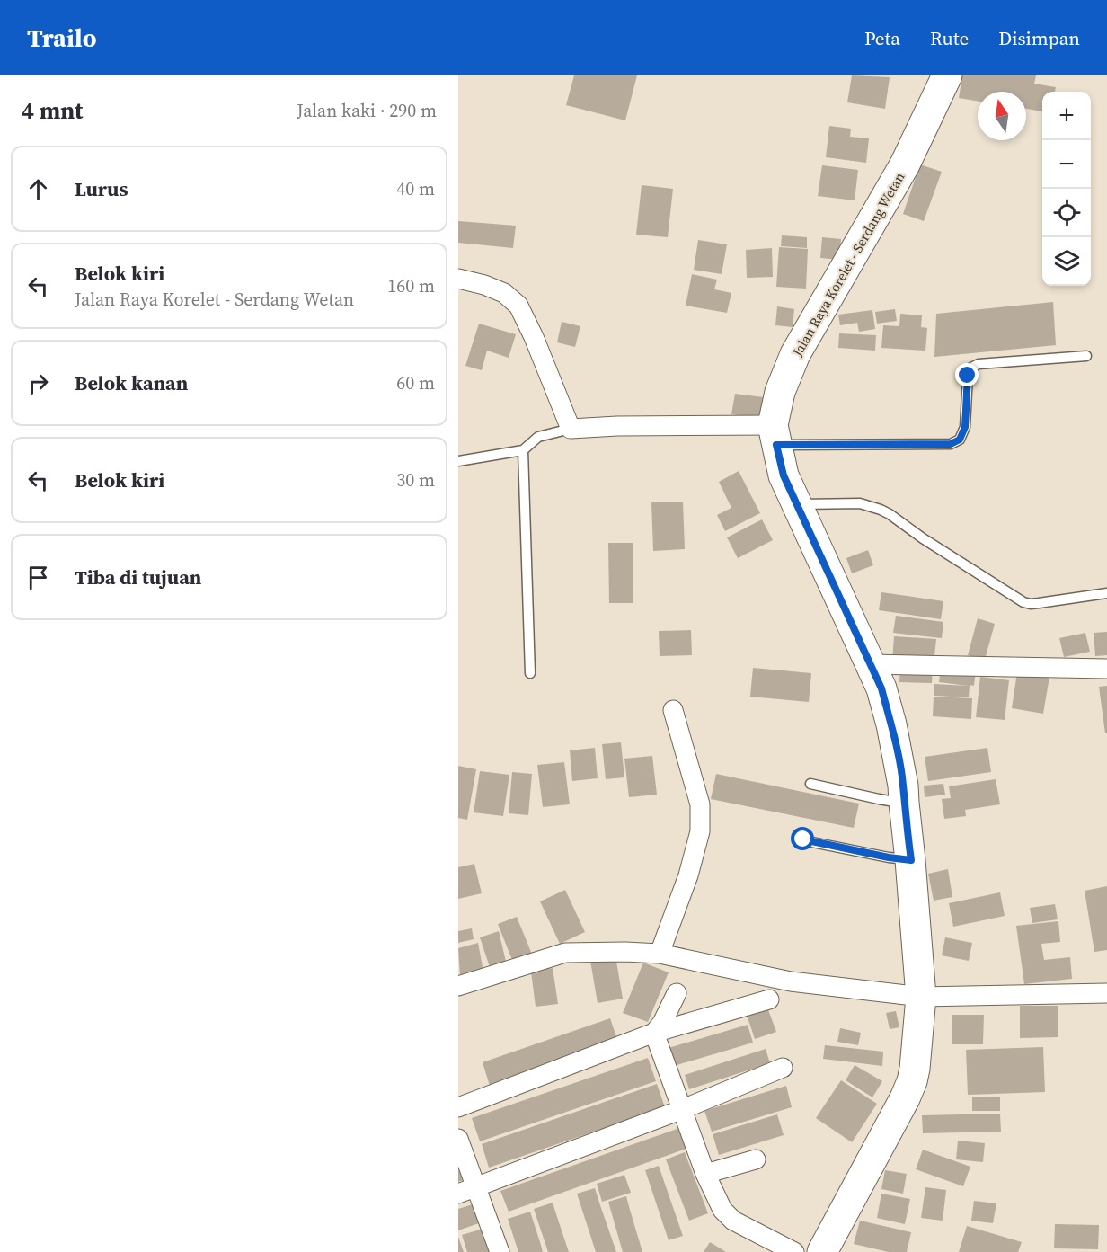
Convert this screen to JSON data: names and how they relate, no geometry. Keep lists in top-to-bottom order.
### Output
{
  "streets": {
    "main road": ["Jalan Raya Korelet - Serdang Wetan"]
  },
  "north": "top",
  "page": {
    "header": "Trailo",
    "nav": ["Peta", "Rute", "Disimpan"],
    "heading": ["4 mnt", "Jalan kaki · 290 m"],
    "map_buttons": ["+", "−"],
    "list": [
      ["Lurus", "40 m"],
      ["Belok kiri", "Jalan Raya Korelet - Serdang Wetan", "160 m"],
      ["Belok kanan", "60 m"],
      ["Belok kiri", "30 m"],
      "Tiba di tujuan"
    ]
  }
}
